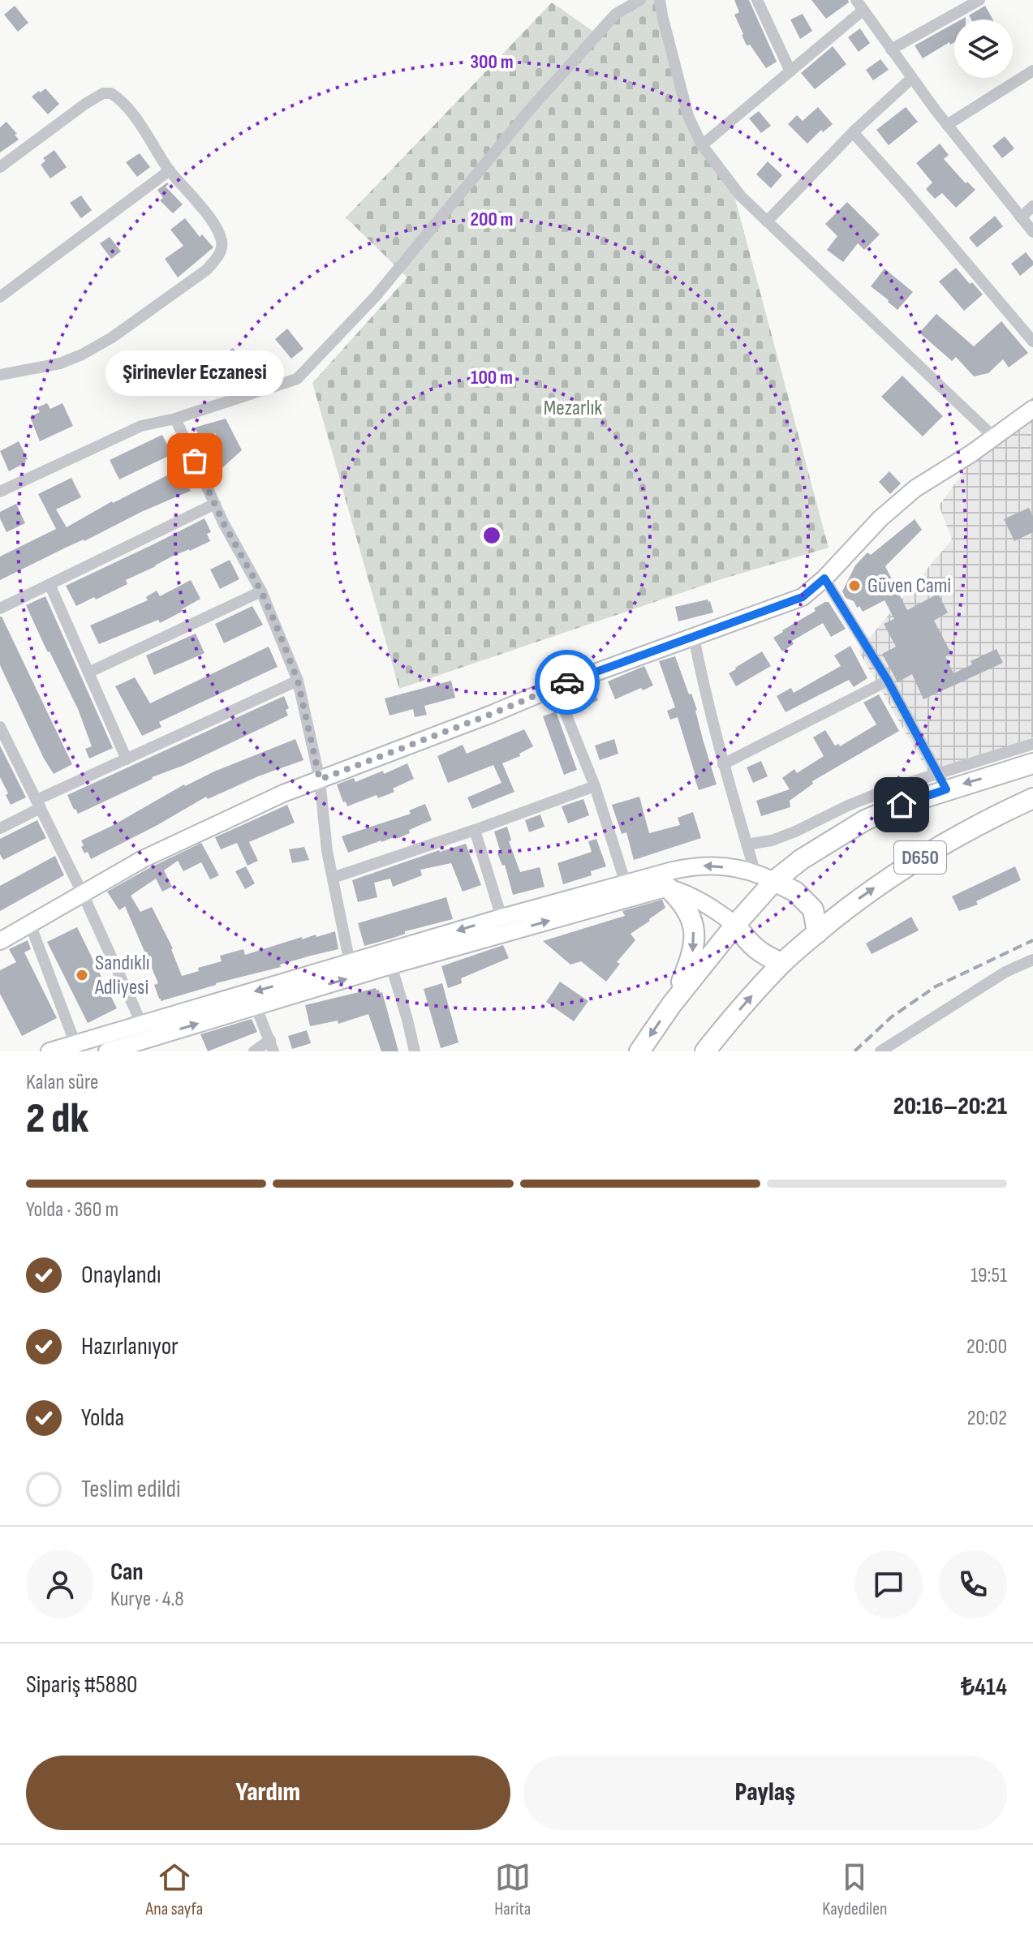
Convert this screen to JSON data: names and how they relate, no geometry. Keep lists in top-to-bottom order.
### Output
{
  "streets": {
    "highway": ["D650"]
  },
  "parks": ["Mezarlık"],
  "places": ["Şirinevler Eczanesi", "Güven Cami", "Sandıklı Adliyesi"],
  "page": {
    "bubble": "Şirinevler Eczanesi",
    "heading": ["2 dk", "Kalan süre", "20:16–20:21"],
    "panel": [
      "Can",
      "Kurye · 4.8",
      "Sipariş #5880",
      "₺414"
    ],
    "bar": "Yolda · 360 m",
    "list": [
      ["Onaylandı", "19:51"],
      ["Hazırlanıyor", "20:00"],
      ["Yolda", "20:02"],
      "Teslim edildi"
    ],
    "buttons": ["Yardım", "Paylaş"],
    "tabs": ["Ana sayfa", "Harita", "Kaydedilen"]
  },
  "rings": ["300 m", "200 m", "100 m"]
}
